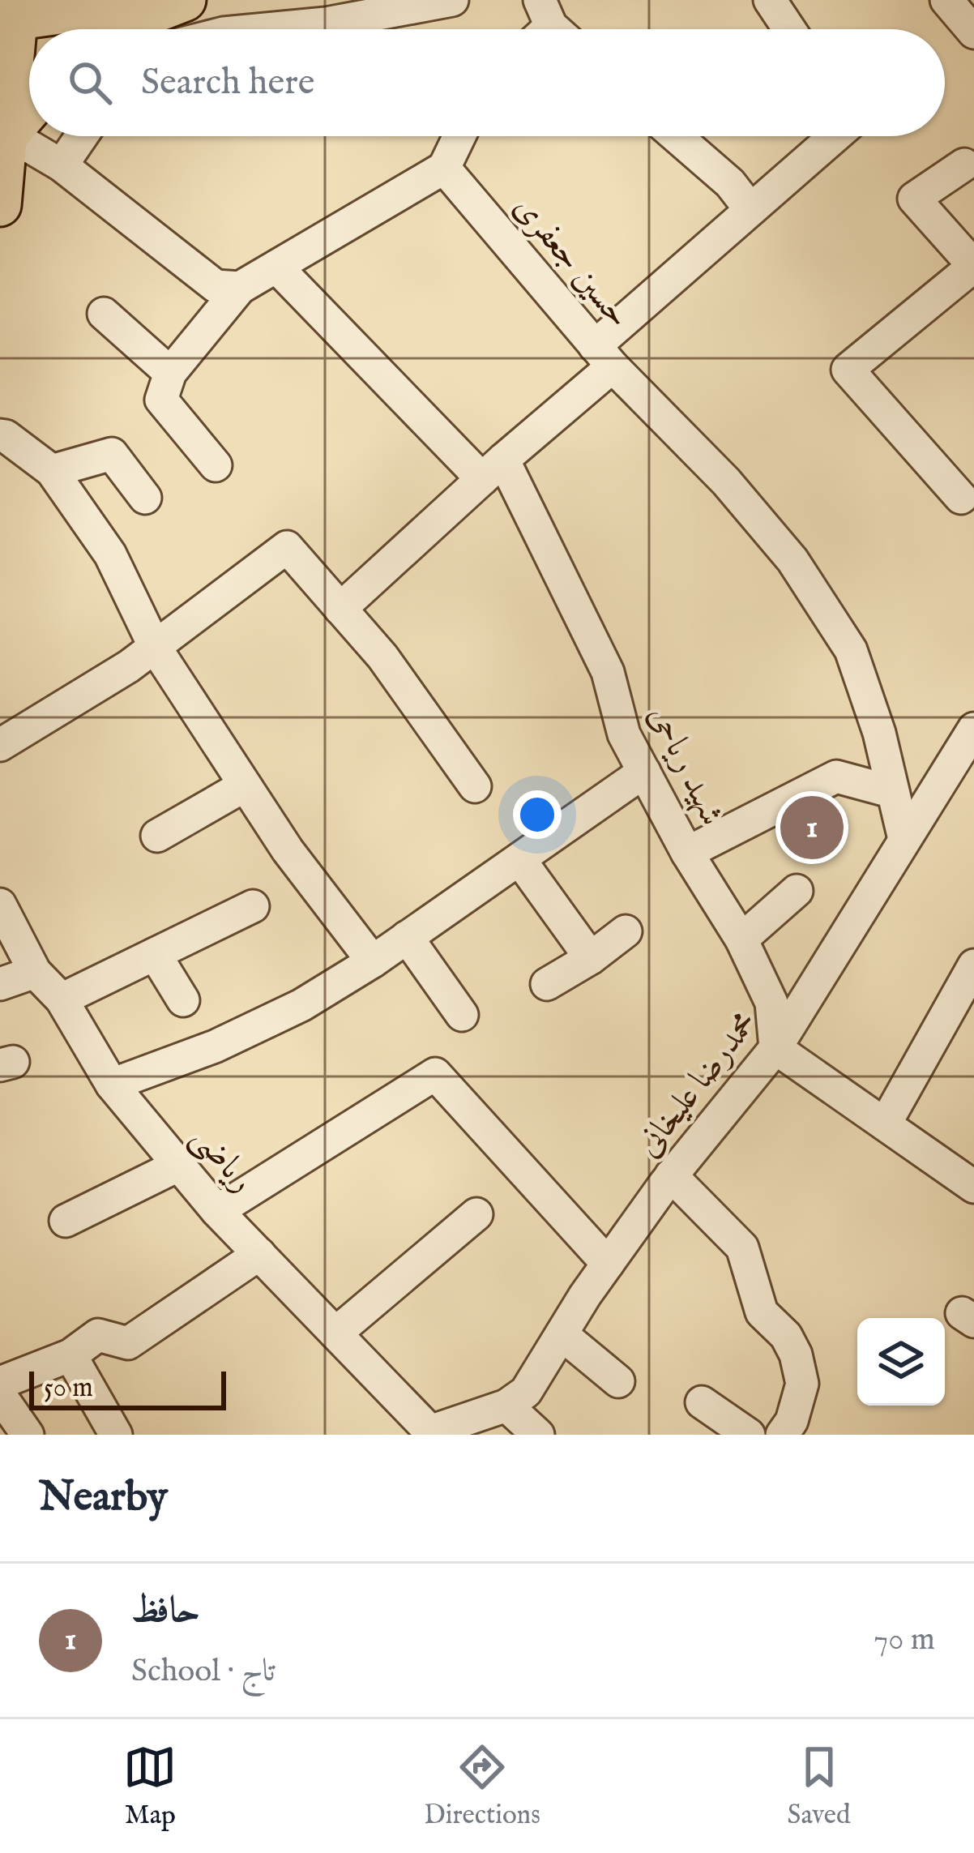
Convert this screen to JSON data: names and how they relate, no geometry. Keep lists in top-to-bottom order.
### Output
{
  "streets": {
    "street": [
      "حسین جعفری",
      "شهید ریاحی",
      "محمدرضا علیخانی",
      "ریاضی"
    ]
  },
  "crossings": [
    ["حسین جعفری", "محمدرضا علیخانی"],
    ["شهید ریاحی", "محمدرضا علیخانی"],
    ["محمدرضا علیخانی", "ریاضی"]
  ],
  "scale_bar": "50 m",
  "page": {
    "search": "Search here",
    "pins": "1",
    "scale": "50 m",
    "heading": "Nearby",
    "list": [
      {
        "mark": "1",
        "name": "حافظ",
        "note": "School · تاج",
        "value": "70 m"
      }
    ],
    "nav": ["Map", "Directions", "Saved"]
  }
}
